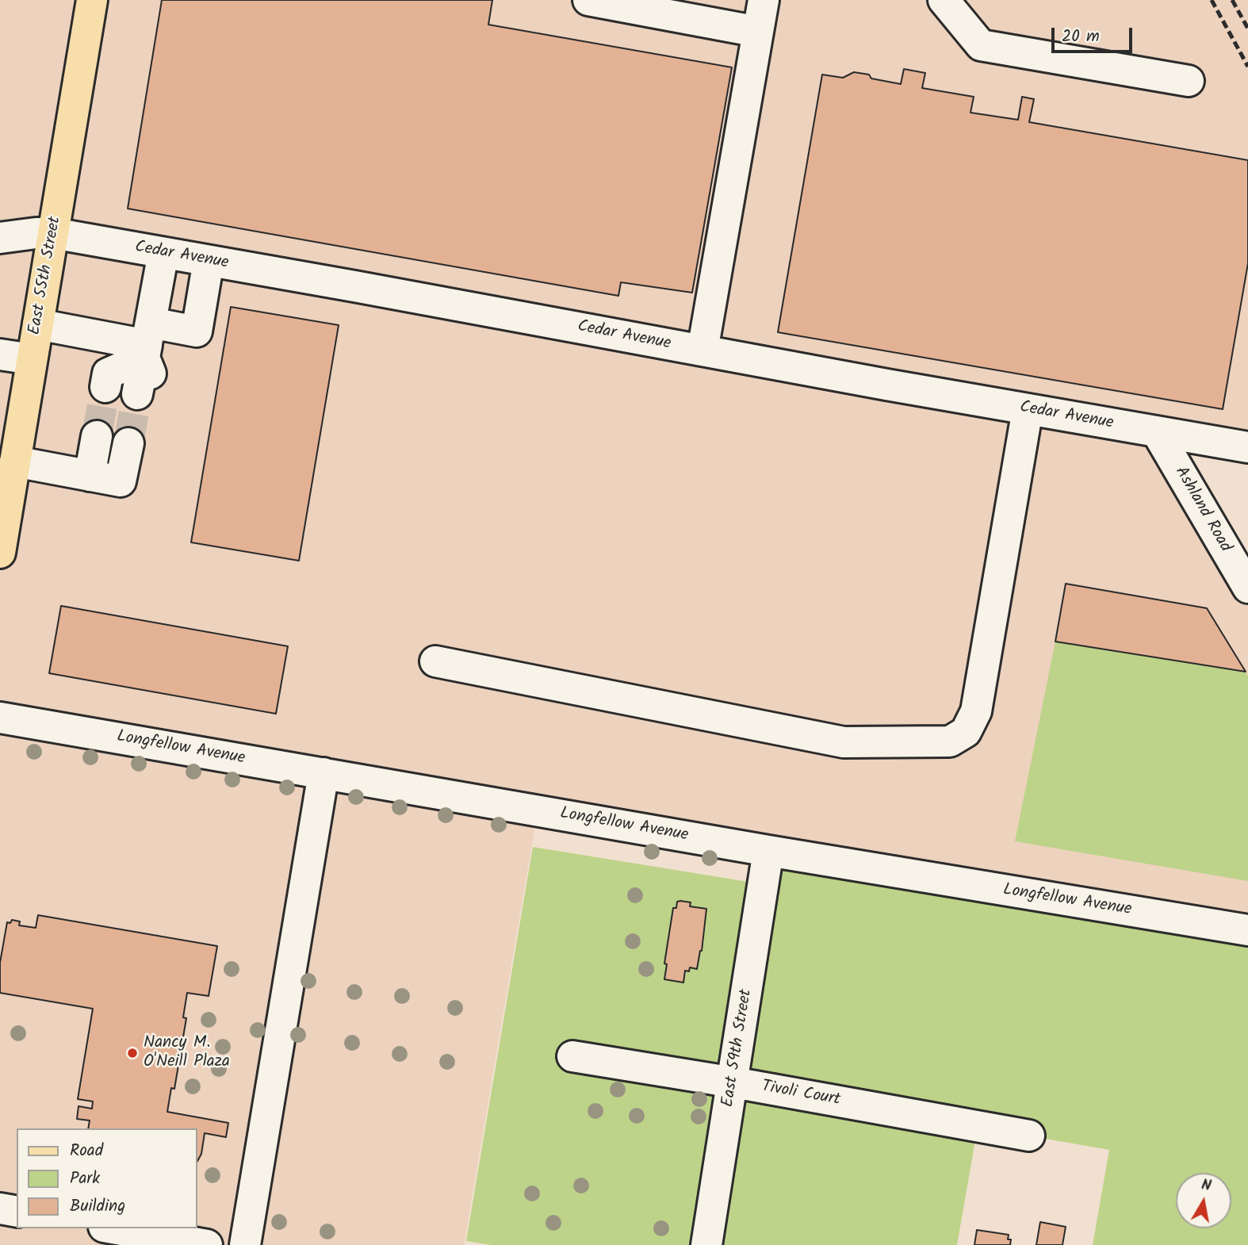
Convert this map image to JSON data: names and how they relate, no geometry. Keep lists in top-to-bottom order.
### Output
{
  "streets": {
    "main road": ["East 55th Street"],
    "street": [
      "Cedar Avenue",
      "Ashland Road",
      "Longfellow Avenue",
      "East 59th Street",
      "Tivoli Court"
    ]
  },
  "crossings": [
    ["Cedar Avenue", "East 55th Street"],
    ["Cedar Avenue", "Ashland Road"],
    ["Longfellow Avenue", "East 59th Street"],
    ["East 59th Street", "Tivoli Court"]
  ],
  "places": ["Nancy M. O'Neill Plaza"],
  "legend": ["Road", "Park", "Building"],
  "scale_bar": "20 m",
  "north": "top"
}
